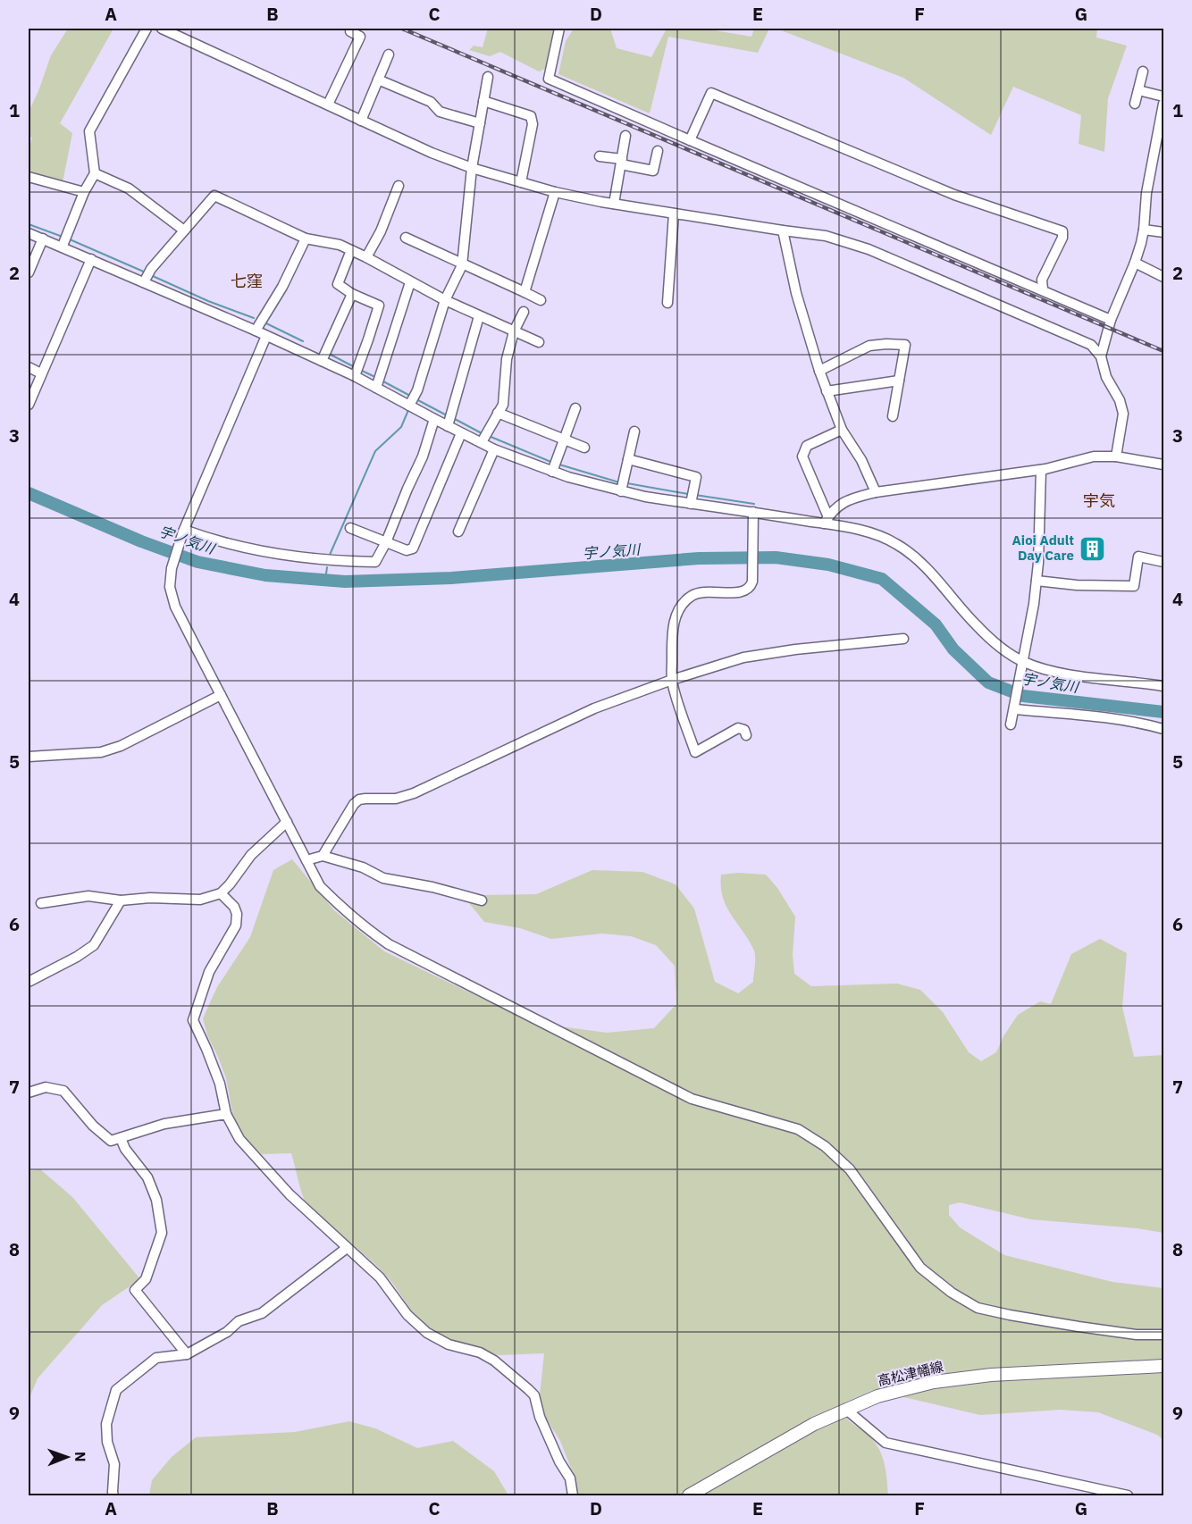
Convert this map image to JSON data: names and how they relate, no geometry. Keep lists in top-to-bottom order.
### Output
{
  "streets": {
    "main road": ["高松津幡線"]
  },
  "districts": ["七窪", "宇気"],
  "water": ["宇ノ気川"],
  "places": {
    "building": ["Aioi Adult Day Care"]
  },
  "north": "right",
  "grid": {
    "columns": [
      "A",
      "B",
      "C",
      "D",
      "E",
      "F",
      "G"
    ],
    "rows": [
      "1",
      "2",
      "3",
      "4",
      "5",
      "6",
      "7",
      "8",
      "9"
    ]
  }
}
